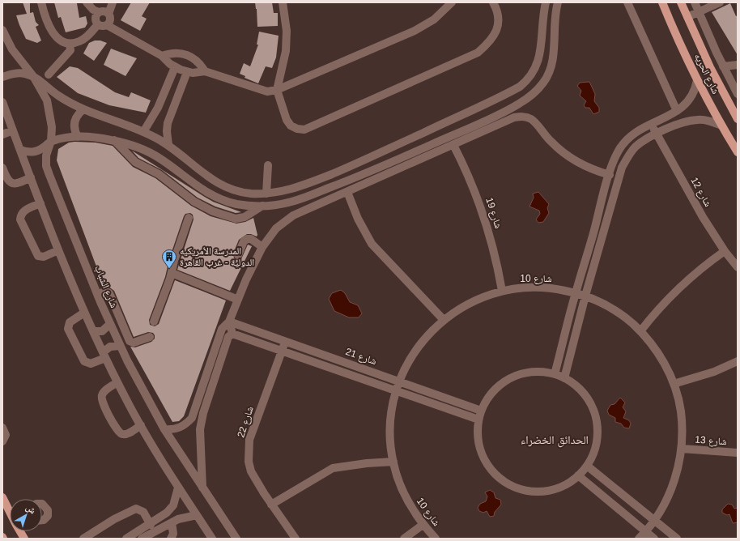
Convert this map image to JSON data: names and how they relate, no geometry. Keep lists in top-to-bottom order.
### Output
{
  "streets": {
    "main road": ["شارع الحريه"],
    "street": [
      "شارع 12",
      "شارع 19",
      "شارع 10",
      "شارع الشباب",
      "شارع 21",
      "شارع 22",
      "شارع 13"
    ]
  },
  "crossings": [
    ["شارع 19", "شارع 10"],
    ["شارع 10", "شارع 21"],
    ["شارع 10", "شارع 13"],
    ["شارع 21", "شارع 22"]
  ],
  "districts": ["الحدائق الخضراء"],
  "places": {
    "building": ["المدرسة الأمريكيه الدولية - غرب القاهرة"]
  },
  "north": "top right"
}
